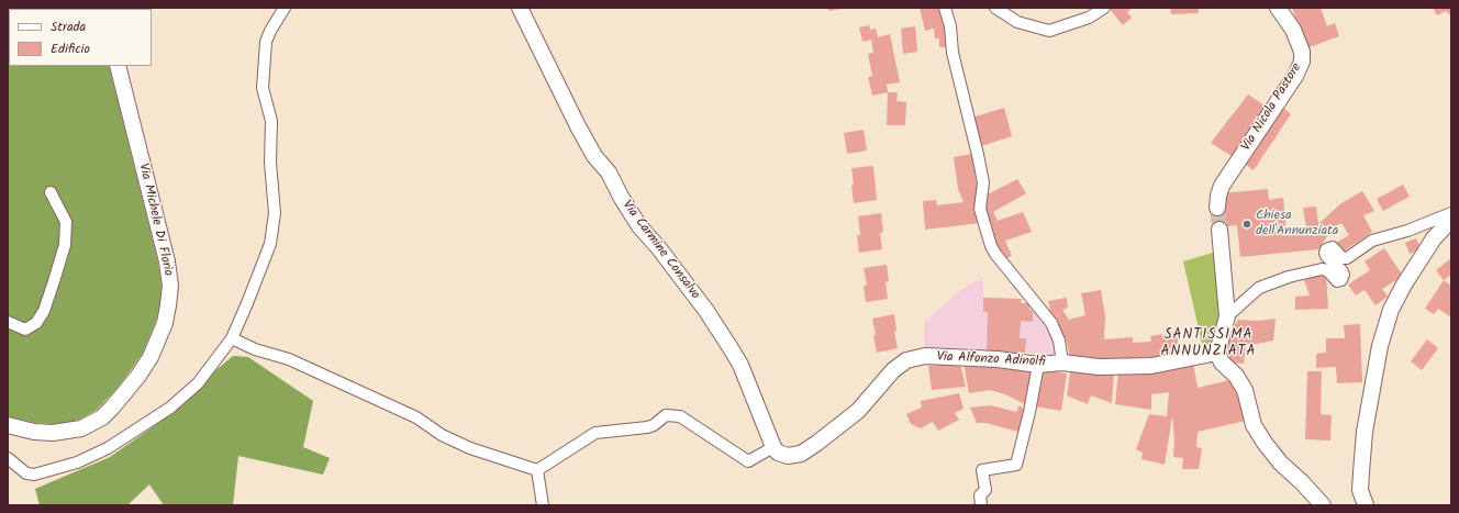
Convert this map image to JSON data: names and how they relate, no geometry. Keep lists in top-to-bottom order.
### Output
{
  "streets": {
    "street": [
      "Via Nicola Pastore",
      "Via Michele Di Florio",
      "Via Carmine Consalvo",
      "Via Alfonzo Adinolfi"
    ]
  },
  "crossings": [
    ["Via Carmine Consalvo", "Via Alfonzo Adinolfi"]
  ],
  "districts": ["SANTISSIMA ANNUNZIATA"],
  "places": ["Chiesa dell'Annunziata"],
  "legend": ["Strada", "Edificio"]
}
